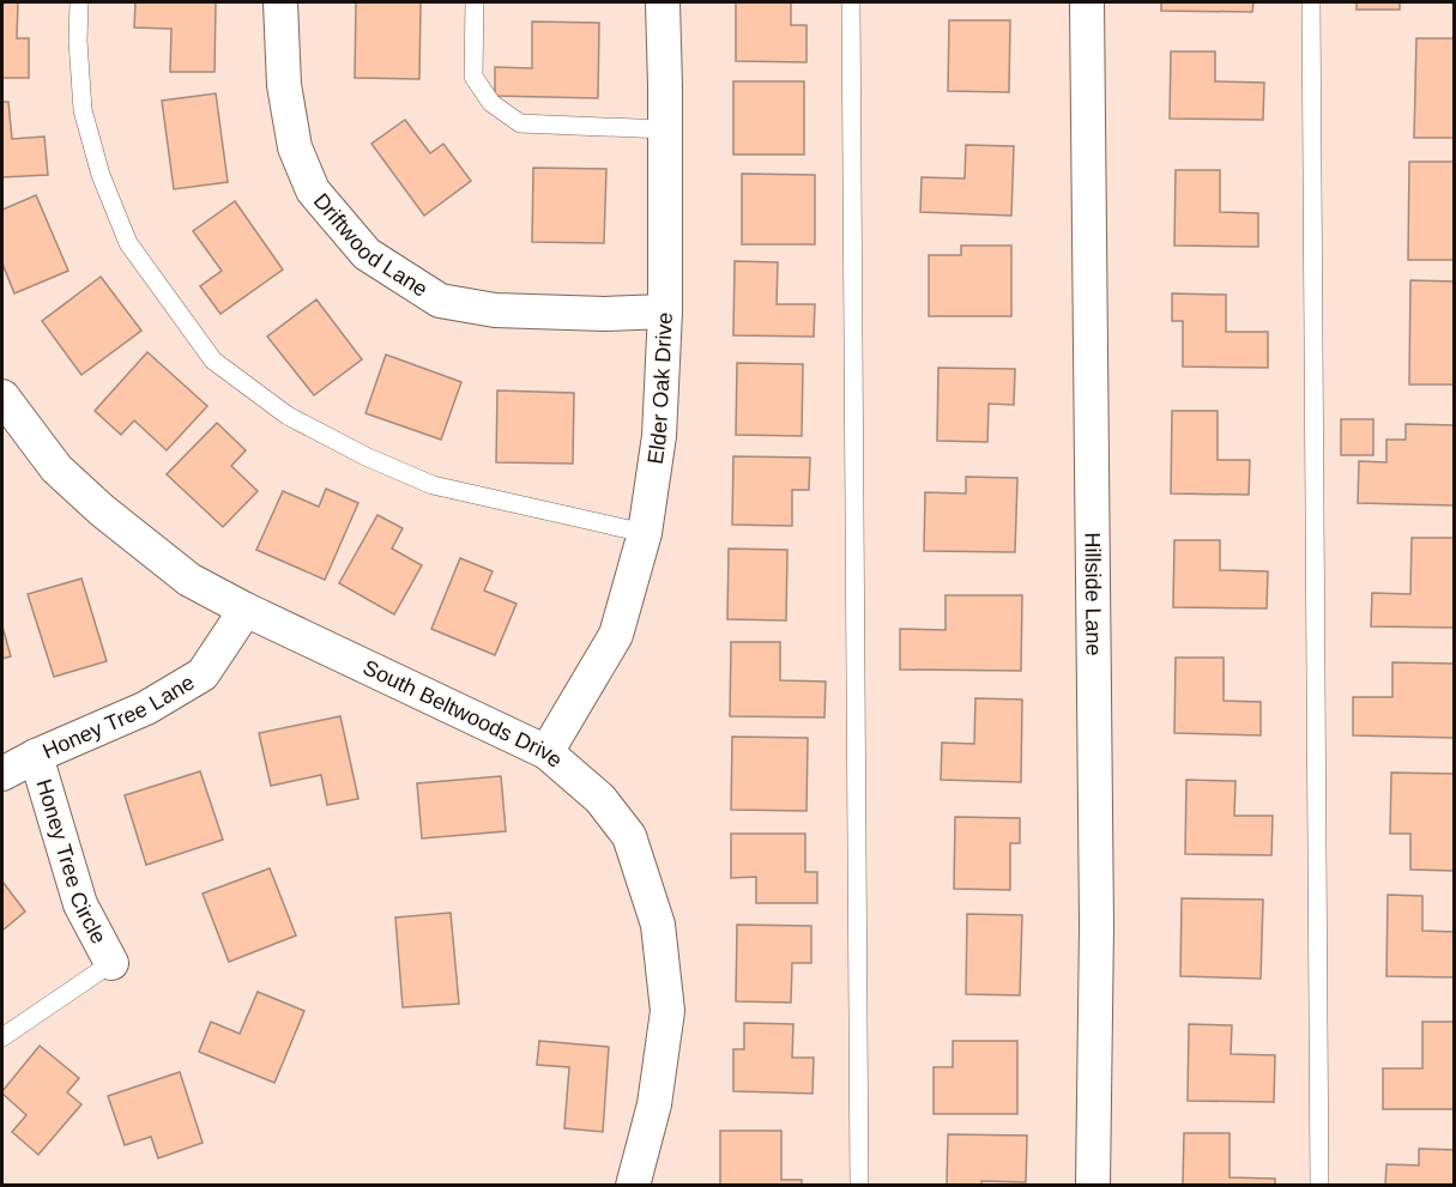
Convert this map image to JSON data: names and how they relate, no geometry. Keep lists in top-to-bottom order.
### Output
{
  "streets": {
    "street": [
      "Driftwood Lane",
      "Elder Oak Drive",
      "Hillside Lane",
      "Honey Tree Lane",
      "South Beltwoods Drive",
      "Honey Tree Circle"
    ]
  },
  "crossings": [
    ["Driftwood Lane", "Elder Oak Drive"],
    ["Elder Oak Drive", "South Beltwoods Drive"],
    ["Honey Tree Lane", "South Beltwoods Drive"],
    ["Honey Tree Lane", "Honey Tree Circle"]
  ]
}
